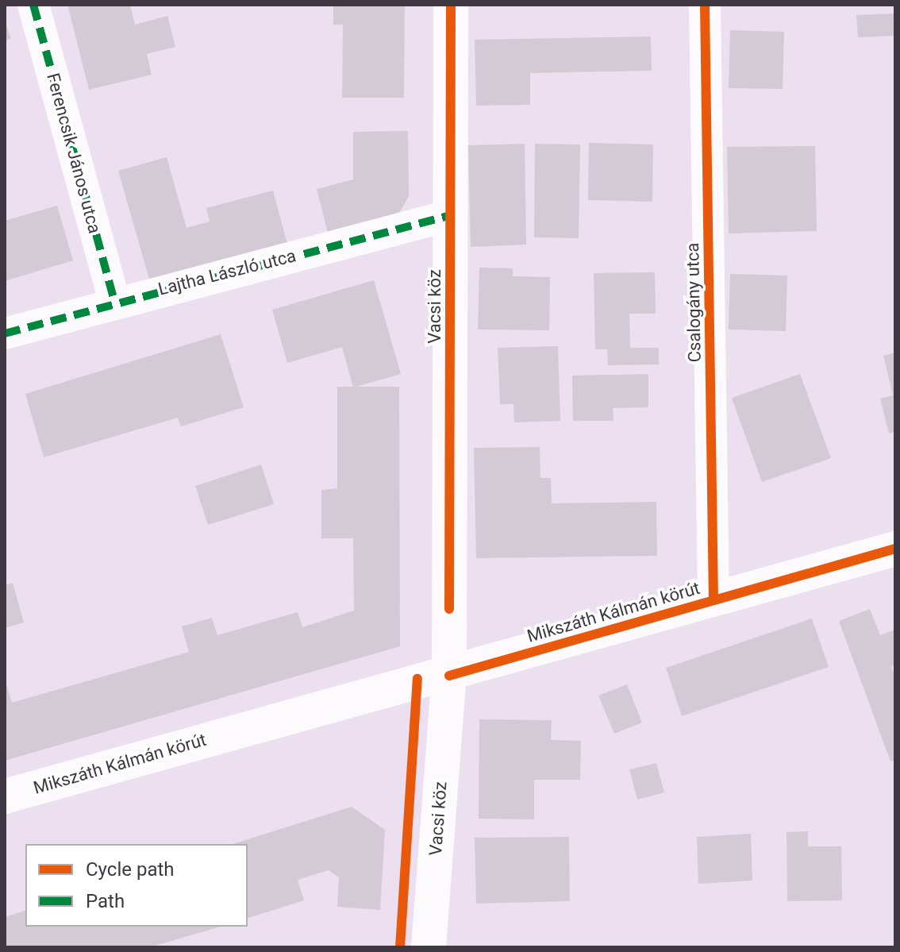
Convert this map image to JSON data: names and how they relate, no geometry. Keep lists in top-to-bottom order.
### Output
{
  "streets": {
    "street": [
      "Ferencsik János utca",
      "Lajtha László utca",
      "Csalogány utca",
      "Vacsi köz",
      "Mikszáth Kálmán körút"
    ]
  },
  "crossings": [
    ["Ferencsik János utca", "Lajtha László utca"],
    ["Lajtha László utca", "Vacsi köz"],
    ["Csalogány utca", "Mikszáth Kálmán körút"],
    ["Vacsi köz", "Mikszáth Kálmán körút"]
  ],
  "legend": ["Cycle path", "Path"]
}
